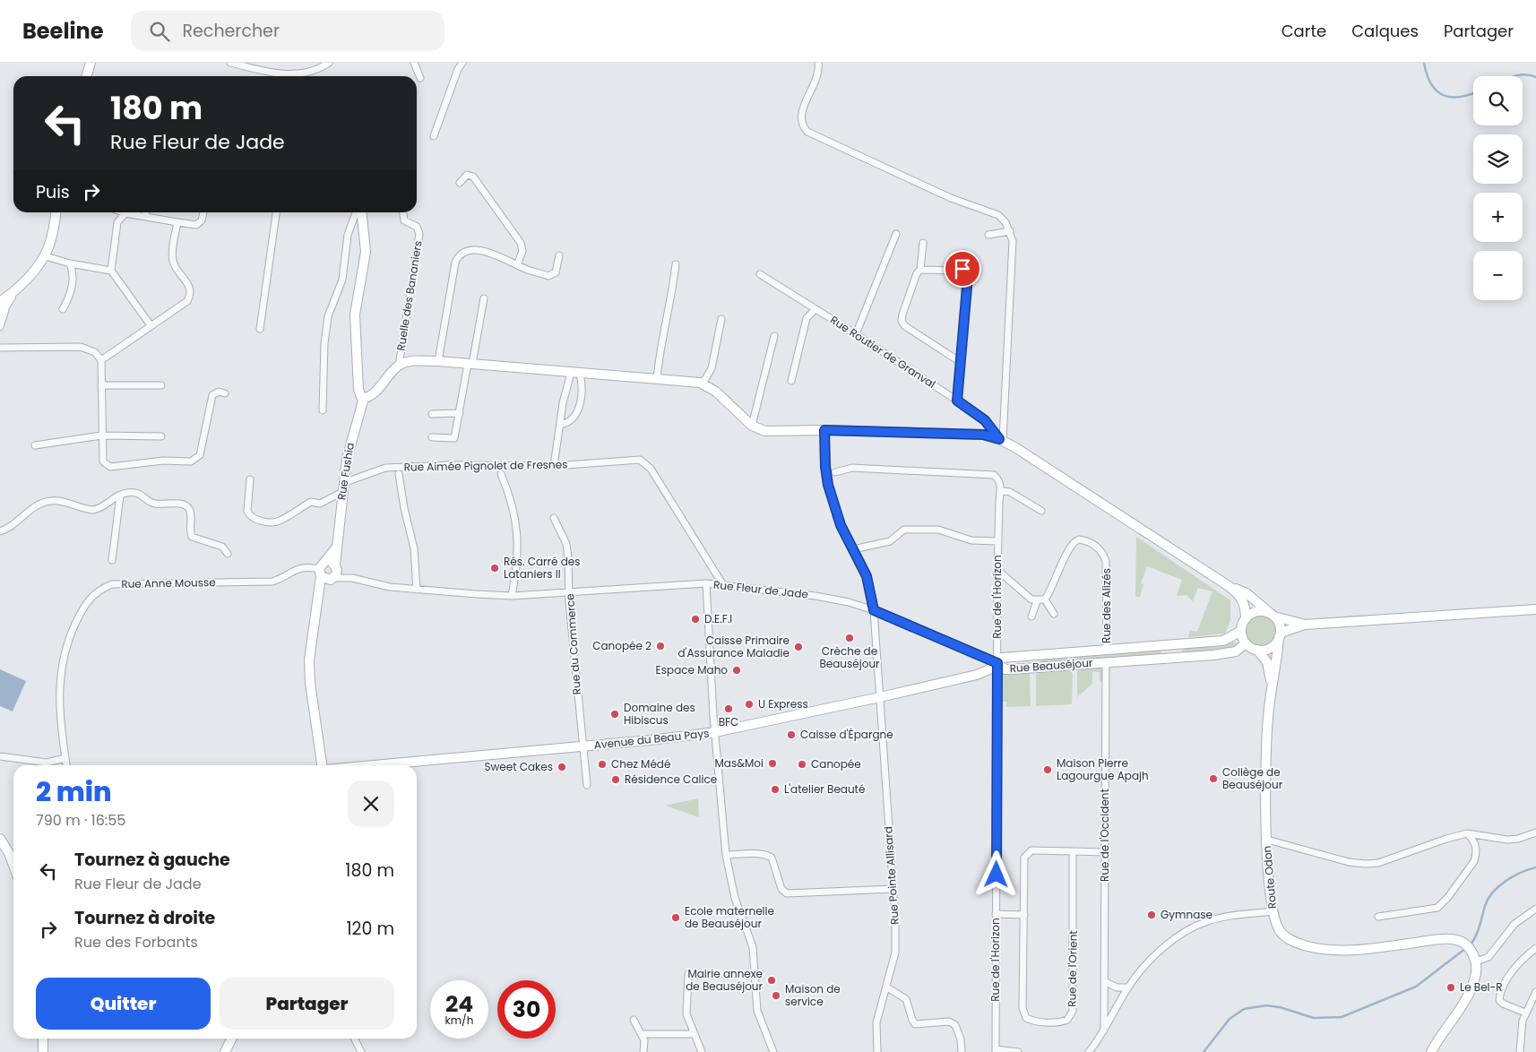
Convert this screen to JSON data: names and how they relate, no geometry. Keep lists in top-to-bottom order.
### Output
{
  "streets": {
    "street": [
      "Ruelle des Bananiers",
      "Rue Routier de Granval",
      "Rue Aimée Pignolet de Fresnes",
      "Rue Fushia",
      "Rue Anne Mousse",
      "Rue Fleur de Jade",
      "Rue de l'Horizon",
      "Rue des Alizés",
      "Rue du Commerce",
      "Rue Beauséjour",
      "Avenue du Beau Pays",
      "Rue de l'Occident",
      "Rue Pointe Allisard",
      "Route Odon",
      "Rue de l'Orient"
    ]
  },
  "crossings": [
    ["Ruelle des Bananiers", "Rue Routier de Granval"],
    ["Rue Routier de Granval", "Rue Pointe Allisard"],
    ["Rue Aimée Pignolet de Fresnes", "Rue Fushia"],
    ["Rue Aimée Pignolet de Fresnes", "Rue Fleur de Jade"],
    ["Rue Fushia", "Rue Fleur de Jade"],
    ["Rue Fleur de Jade", "Rue de l'Horizon"],
    ["Rue Fleur de Jade", "Rue du Commerce"],
    ["Rue Fleur de Jade", "Rue Beauséjour"],
    ["Rue Fleur de Jade", "Avenue du Beau Pays"],
    ["Rue Fleur de Jade", "Rue Pointe Allisard"],
    ["Rue de l'Horizon", "Rue Beauséjour"],
    ["Rue de l'Horizon", "Avenue du Beau Pays"],
    ["Rue des Alizés", "Rue Beauséjour"],
    ["Rue du Commerce", "Avenue du Beau Pays"],
    ["Rue Beauséjour", "Avenue du Beau Pays"],
    ["Rue Beauséjour", "Rue de l'Occident"],
    ["Rue Beauséjour", "Route Odon"],
    ["Avenue du Beau Pays", "Rue Pointe Allisard"],
    ["Rue de l'Occident", "Rue de l'Orient"]
  ],
  "places": [
    "Rés. Carré des Lataniers II",
    "D.E.F.I",
    "Crèche de Beauséjour",
    "Canopée 2",
    "Caisse Primaire d'Assurance Maladie",
    "Espace Maho",
    "U Express",
    "BFC",
    "Domaine des Hibiscus",
    "Caisse d'Épargne",
    "Mas&Moi",
    "Chez Médé",
    "Canopée",
    "Sweet Cakes",
    "Maison Pierre Lagourgue Apajh",
    "Collège de Beauséjour",
    "Résidence Calice",
    "L'atelier Beauté",
    "Gymnase",
    "Ecole maternelle de Beauséjour",
    "Mairie annexe de Beauséjour",
    "Le Bel-R",
    "Maison de service"
  ],
  "page": {
    "header": "Beeline",
    "search": "Rechercher",
    "nav": ["Carte", "Calques", "Partager"],
    "map_buttons": ["+", "−"],
    "turn": ["180 m", "Rue Fleur de Jade"],
    "then": "Puis",
    "heading": ["2 min", "790 m · 16:55"],
    "list": [
      {
        "name": "Tournez à gauche",
        "note": "Rue Fleur de Jade",
        "value": "180 m"
      },
      {
        "name": "Tournez à droite",
        "note": "Rue des Forbants",
        "value": "120 m"
      }
    ],
    "buttons": ["Quitter", "Partager"],
    "speed": "24 km/h",
    "limit": "30"
  }
}
